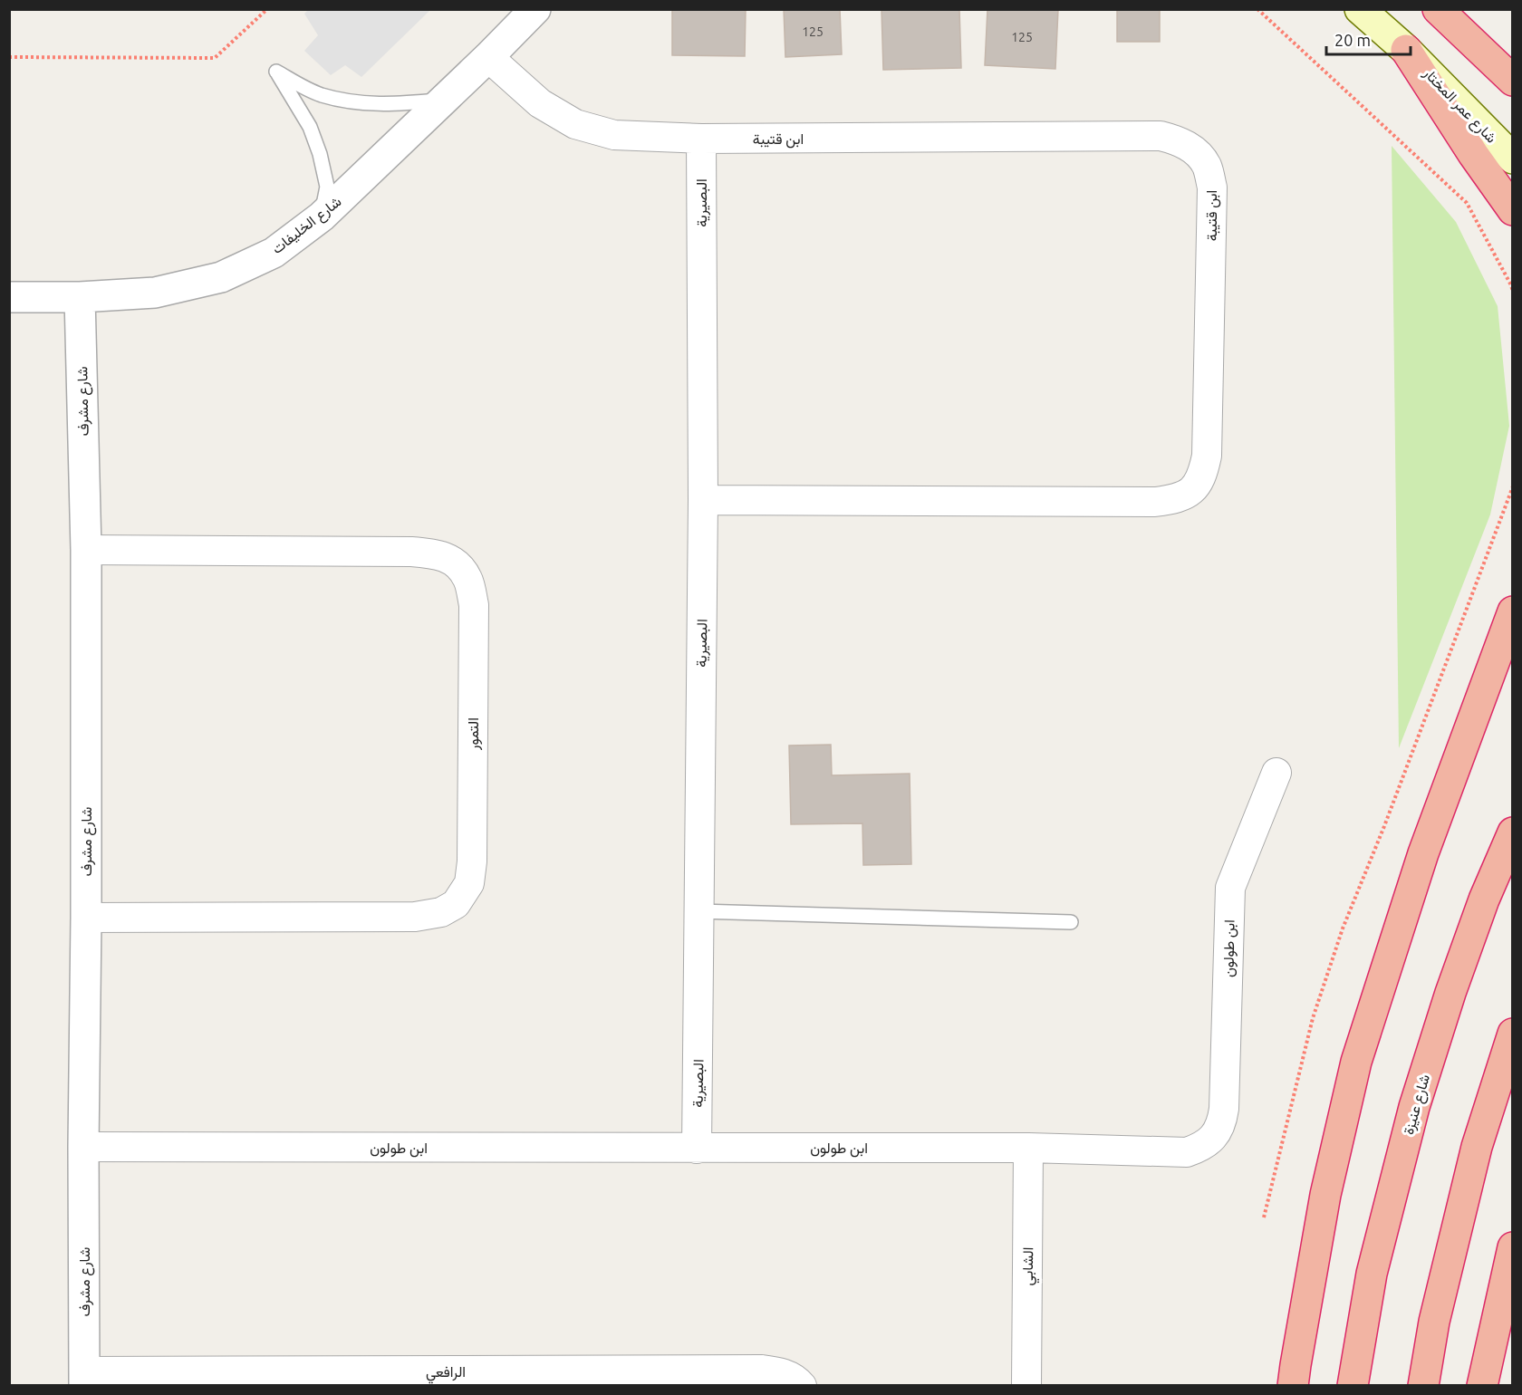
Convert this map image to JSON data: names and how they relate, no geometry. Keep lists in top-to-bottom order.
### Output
{
  "streets": {
    "highway": ["شارع عنيزة"],
    "main road": ["شارع عمر المختار"],
    "street": [
      "ابن قتيبة",
      "البصيرية",
      "شارع الخليفات",
      "شارع مشرف",
      "التمور",
      "ابن طولون",
      "الشابي",
      "الرافعي"
    ]
  },
  "crossings": [
    ["ابن قتيبة", "البصيرية"],
    ["ابن قتيبة", "شارع الخليفات"],
    ["البصيرية", "ابن طولون"],
    ["شارع الخليفات", "شارع مشرف"],
    ["شارع مشرف", "التمور"],
    ["شارع مشرف", "ابن طولون"],
    ["شارع مشرف", "الرافعي"],
    ["ابن طولون", "الشابي"]
  ],
  "house_numbers": ["125", "125"],
  "scale_bar": "20 m"
}
